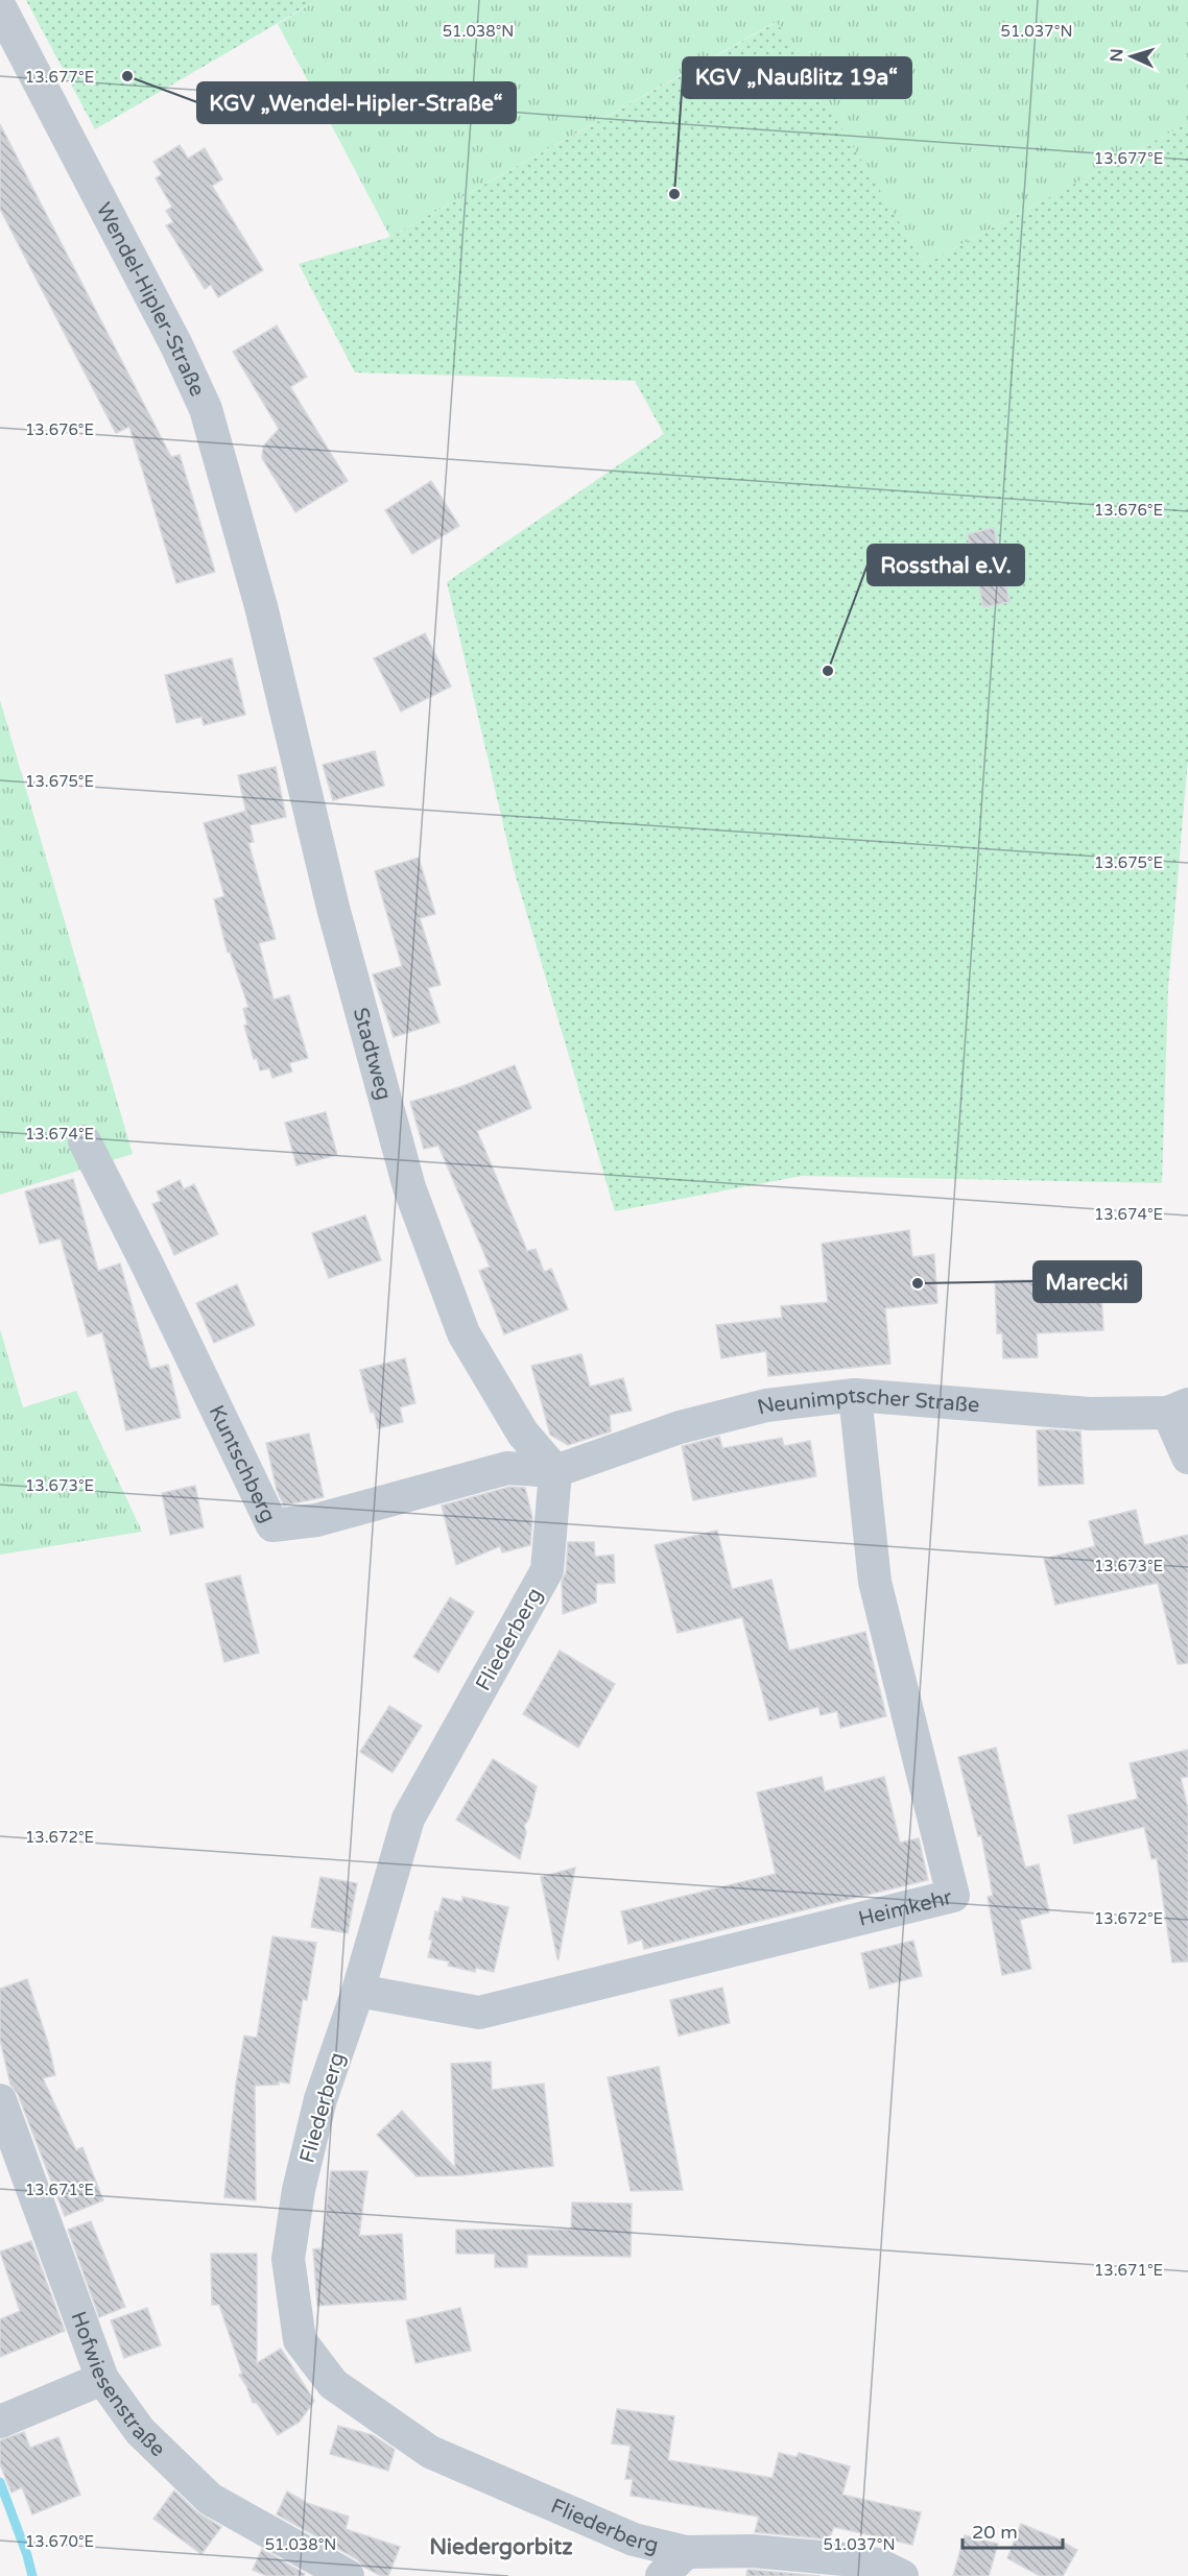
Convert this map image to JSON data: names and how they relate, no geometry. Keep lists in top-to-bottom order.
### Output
{
  "streets": {
    "street": [
      "Wendel-Hipler-Straße",
      "Stadtweg",
      "Neunimptscher Straße",
      "Kuntschberg",
      "Fliederberg",
      "Heimkehr",
      "Hofwiesenstraße"
    ]
  },
  "crossings": [
    ["Wendel-Hipler-Straße", "Stadtweg"],
    ["Stadtweg", "Neunimptscher Straße"],
    ["Stadtweg", "Kuntschberg"],
    ["Stadtweg", "Fliederberg"],
    ["Neunimptscher Straße", "Kuntschberg"],
    ["Neunimptscher Straße", "Fliederberg"],
    ["Neunimptscher Straße", "Heimkehr"],
    ["Kuntschberg", "Fliederberg"],
    ["Fliederberg", "Heimkehr"]
  ],
  "districts": ["Niedergorbitz"],
  "places": [
    "KGV „Wendel-Hipler-Straße“",
    "KGV „Naußlitz 19a“",
    "Rossthal e.V.",
    "Marecki"
  ],
  "scale_bar": "20 m",
  "north": "left",
  "coordinates": [
    "51.038°N",
    "51.037°N",
    "13.677°E",
    "13.676°E",
    "13.675°E",
    "13.674°E",
    "13.673°E",
    "13.672°E",
    "13.671°E",
    "13.670°E"
  ]
}
